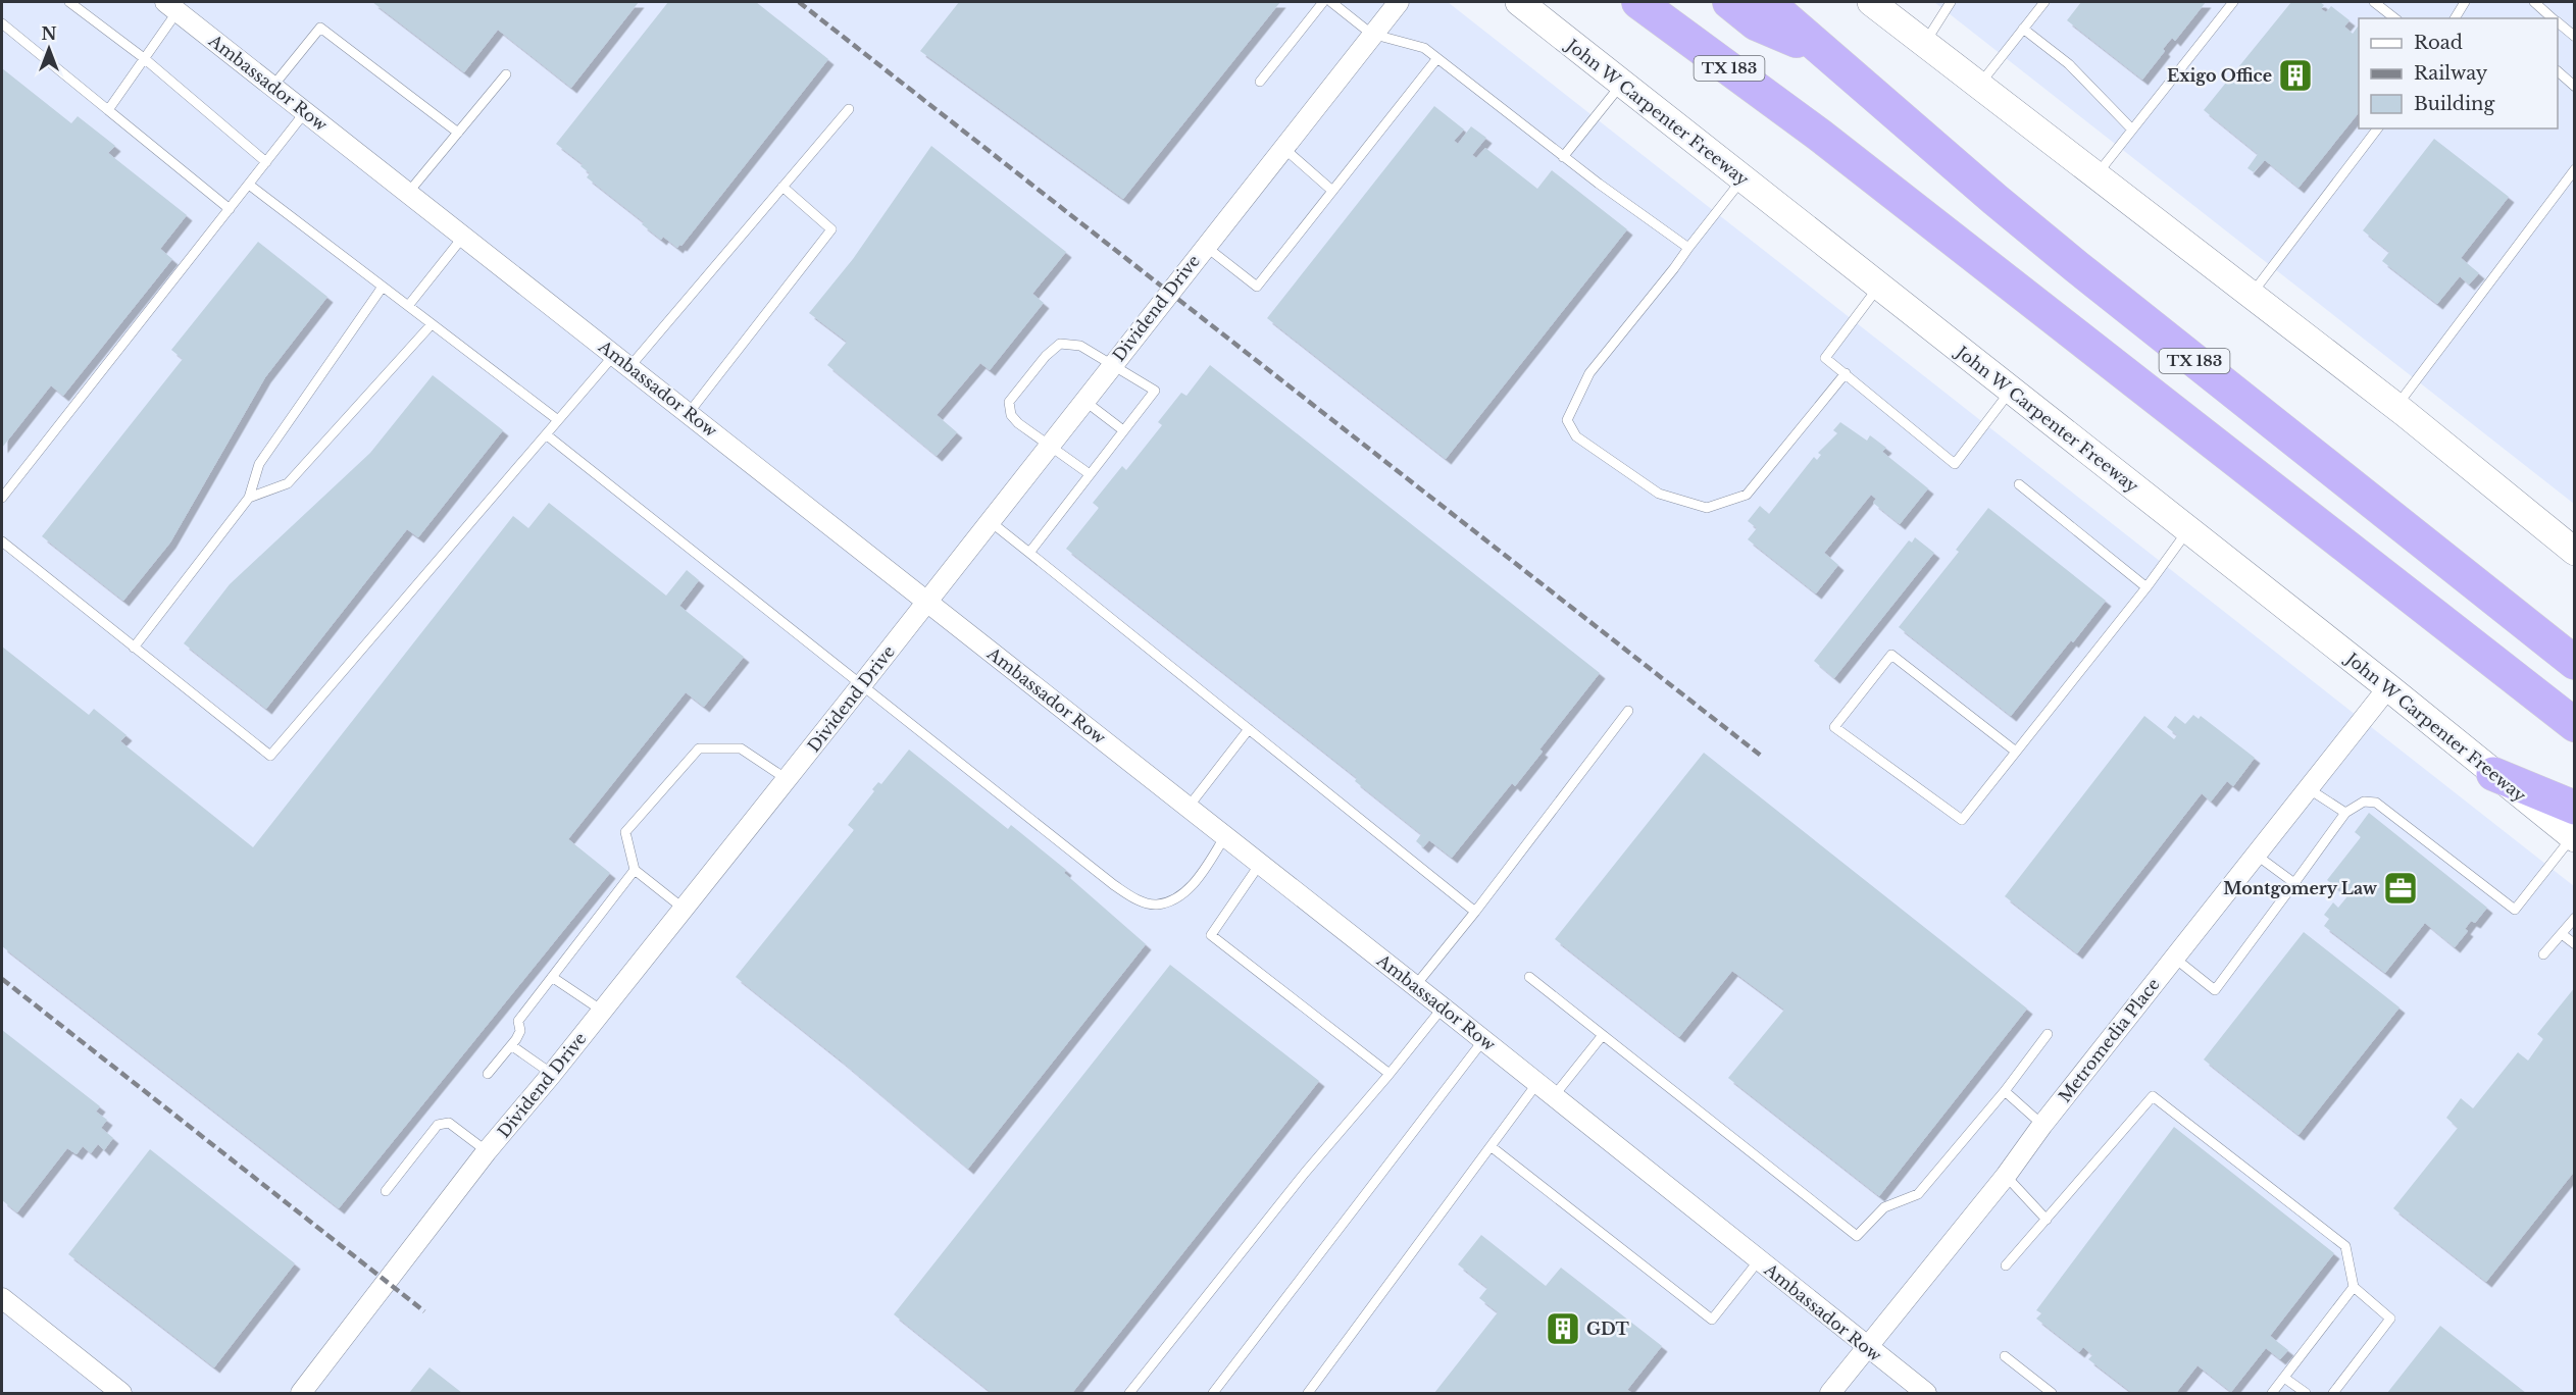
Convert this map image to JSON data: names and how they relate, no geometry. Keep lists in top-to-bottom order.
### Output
{
  "streets": {
    "highway": ["TX 183"],
    "main road": ["John W Carpenter Freeway"],
    "street": ["Ambassador Row", "Dividend Drive", "Metromedia Place"]
  },
  "crossings": [
    ["Ambassador Row", "Dividend Drive"],
    ["Ambassador Row", "Metromedia Place"],
    ["John W Carpenter Freeway", "Metromedia Place"]
  ],
  "places": {
    "building": ["Exigo Office", "GDT"],
    "office": ["Montgomery Law"]
  },
  "legend": ["Road", "Railway", "Building"],
  "north": "top"
}
